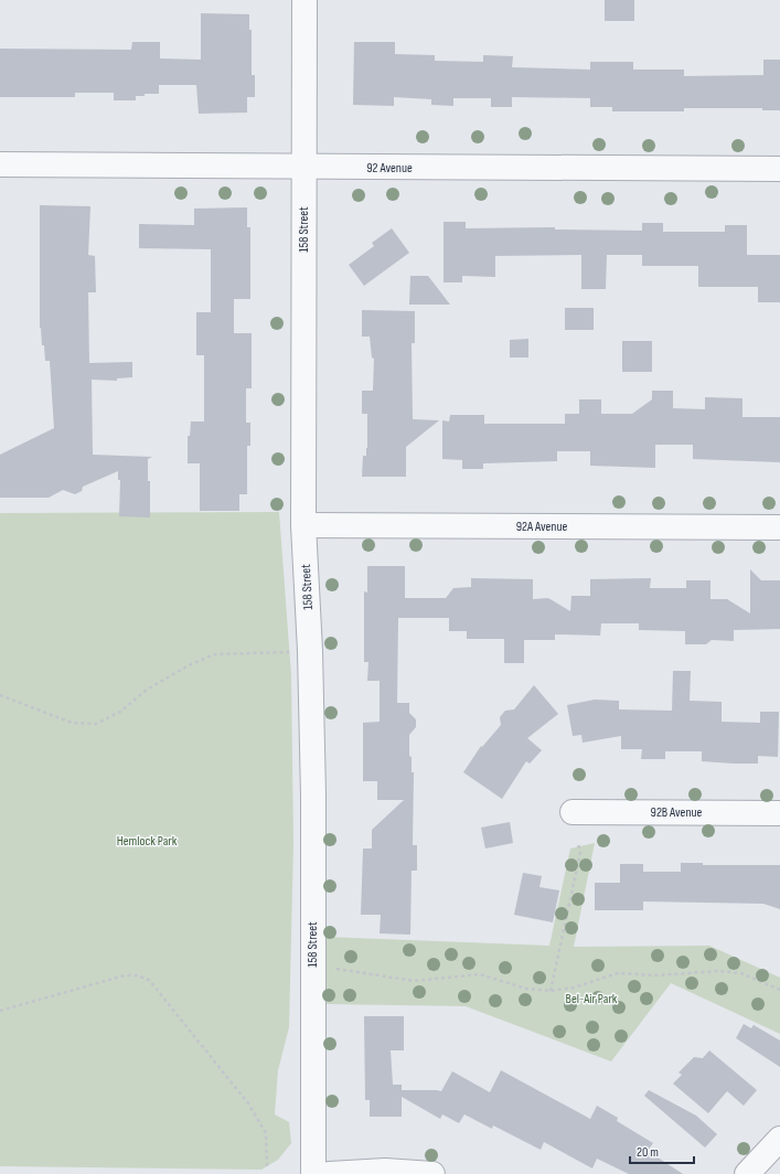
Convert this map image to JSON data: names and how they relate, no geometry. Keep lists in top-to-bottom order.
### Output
{
  "streets": {
    "street": [
      "92 Avenue",
      "158 Street",
      "92A Avenue",
      "92B Avenue"
    ]
  },
  "crossings": [
    ["92 Avenue", "158 Street"],
    ["158 Street", "92A Avenue"]
  ],
  "parks": ["Hemlock Park", "Bel-Air Park"],
  "scale_bar": "20 m"
}
